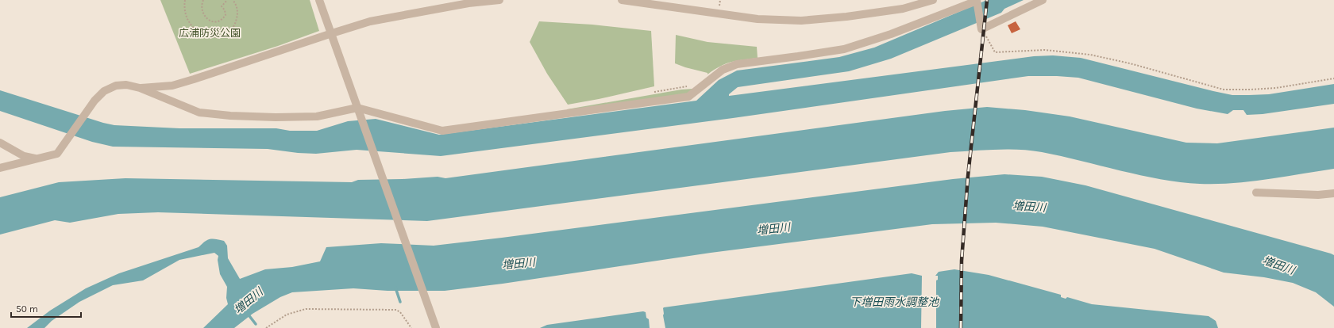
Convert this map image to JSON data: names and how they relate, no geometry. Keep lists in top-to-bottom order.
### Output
{
  "water": ["増田川", "下増田雨水調整池"],
  "parks": ["広浦防災公園"],
  "scale_bar": "50 m"
}
